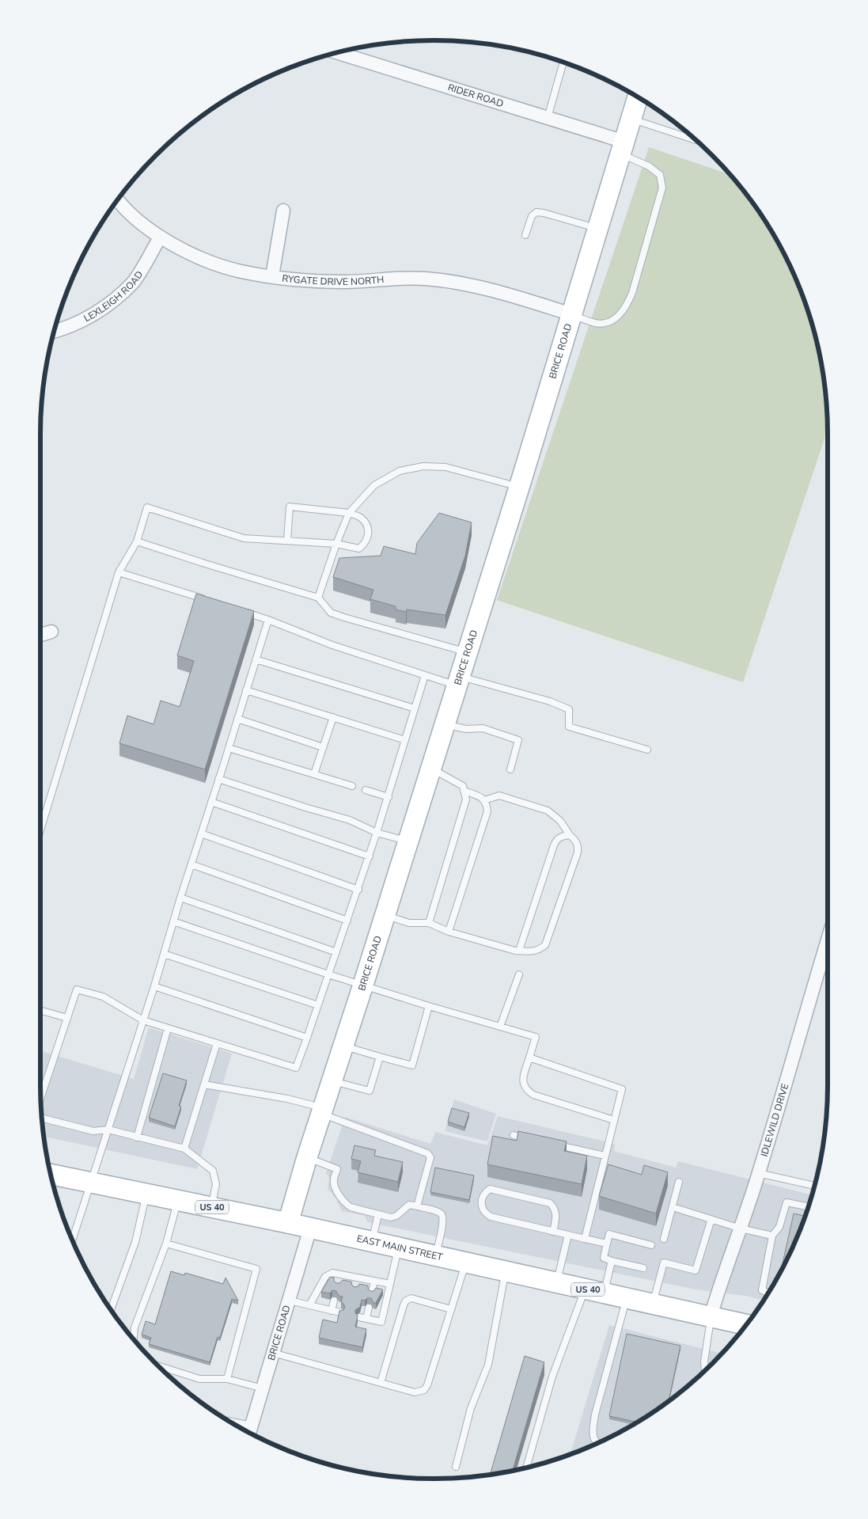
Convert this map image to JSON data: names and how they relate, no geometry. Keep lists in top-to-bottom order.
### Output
{
  "streets": {
    "main road": ["BRICE ROAD", "US 40", "EAST MAIN STREET"],
    "street": [
      "RIDER ROAD",
      "RYGATE DRIVE NORTH",
      "LEXLEIGH ROAD",
      "IDLEWILD DRIVE"
    ]
  },
  "crossings": [
    ["RIDER ROAD", "BRICE ROAD"],
    ["RYGATE DRIVE NORTH", "LEXLEIGH ROAD"],
    ["RYGATE DRIVE NORTH", "BRICE ROAD"],
    ["BRICE ROAD", "EAST MAIN STREET"],
    ["IDLEWILD DRIVE", "EAST MAIN STREET"]
  ]
}
